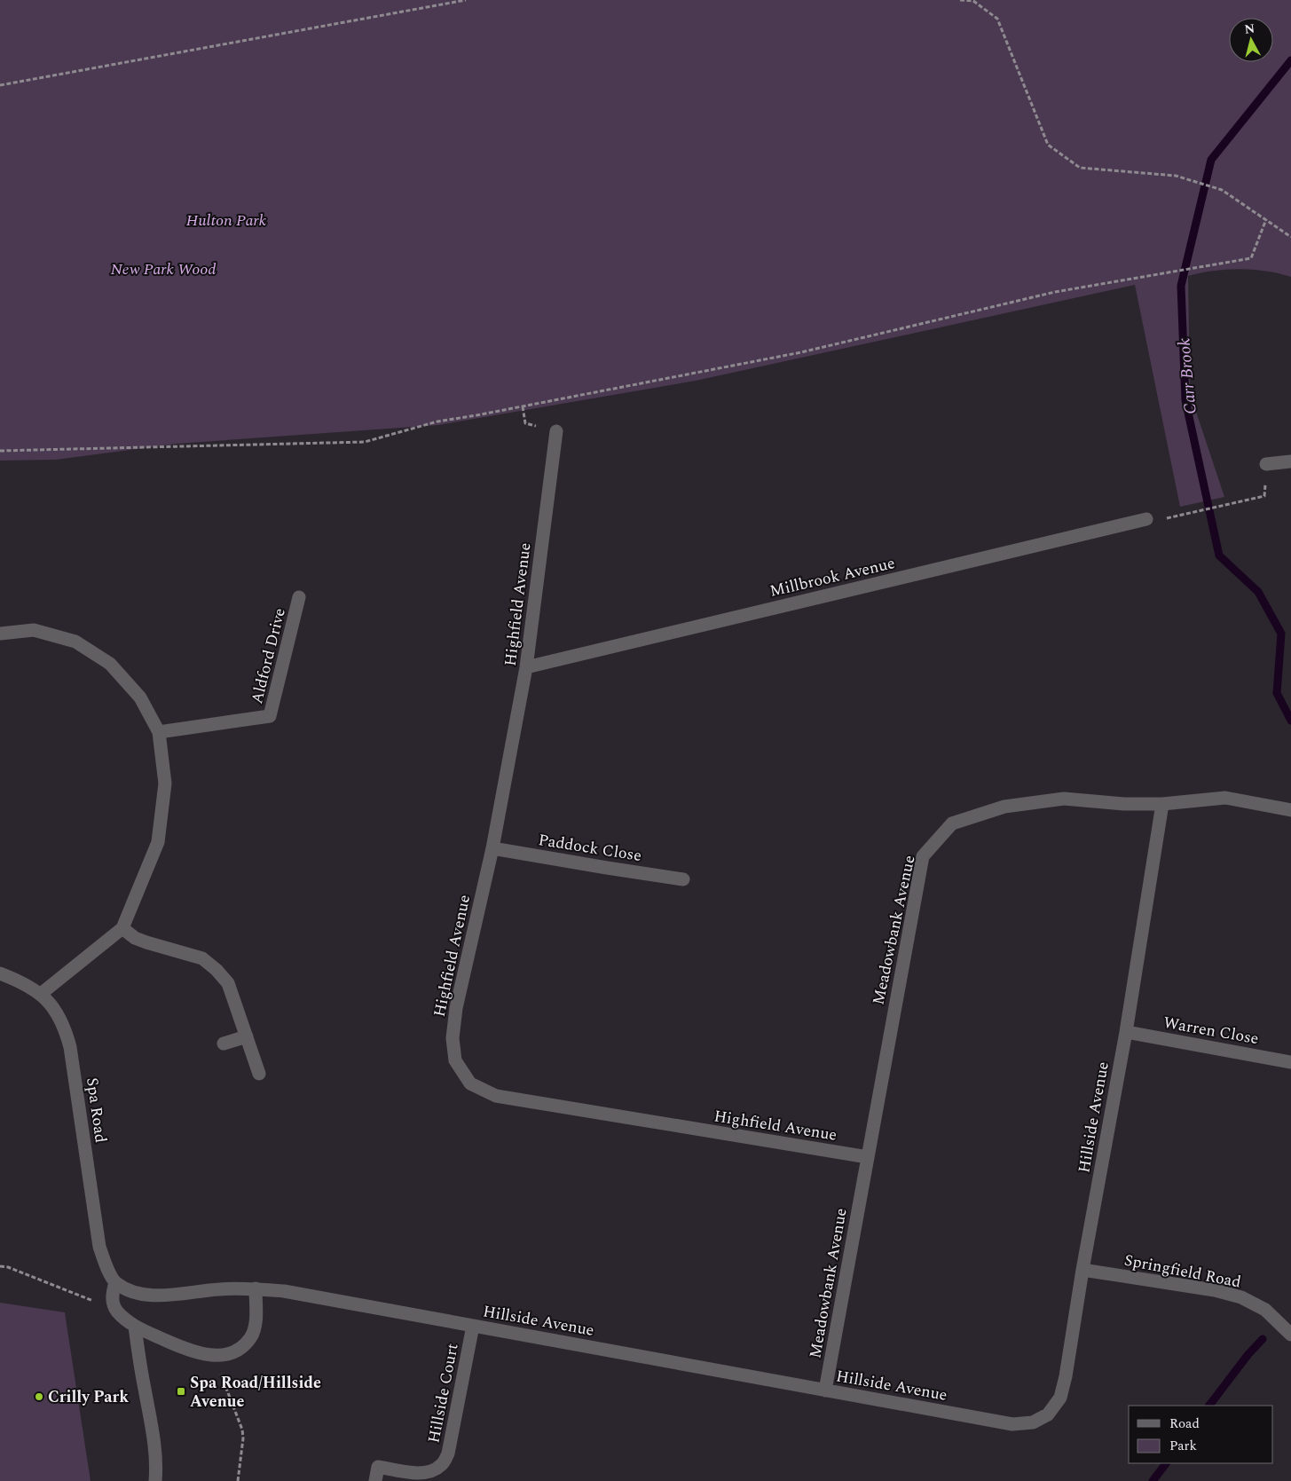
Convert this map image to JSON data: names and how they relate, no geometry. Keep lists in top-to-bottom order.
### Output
{
  "streets": {
    "street": [
      "Millbrook Avenue",
      "Highfield Avenue",
      "Aldford Drive",
      "Paddock Close",
      "Meadowbank Avenue",
      "Warren Close",
      "Spa Road",
      "Hillside Avenue",
      "Springfield Road",
      "Hillside Court"
    ]
  },
  "crossings": [
    ["Millbrook Avenue", "Highfield Avenue"],
    ["Highfield Avenue", "Paddock Close"],
    ["Highfield Avenue", "Meadowbank Avenue"],
    ["Meadowbank Avenue", "Hillside Avenue"],
    ["Warren Close", "Hillside Avenue"],
    ["Spa Road", "Hillside Avenue"],
    ["Hillside Avenue", "Springfield Road"],
    ["Hillside Avenue", "Hillside Court"]
  ],
  "water": ["Carr Brook"],
  "parks": ["Hulton Park", "New Park Wood"],
  "places": {
    "transit": ["Spa Road/Hillside Avenue"],
    "other": ["Crilly Park"]
  },
  "legend": ["Road", "Park"],
  "north": "top"
}
